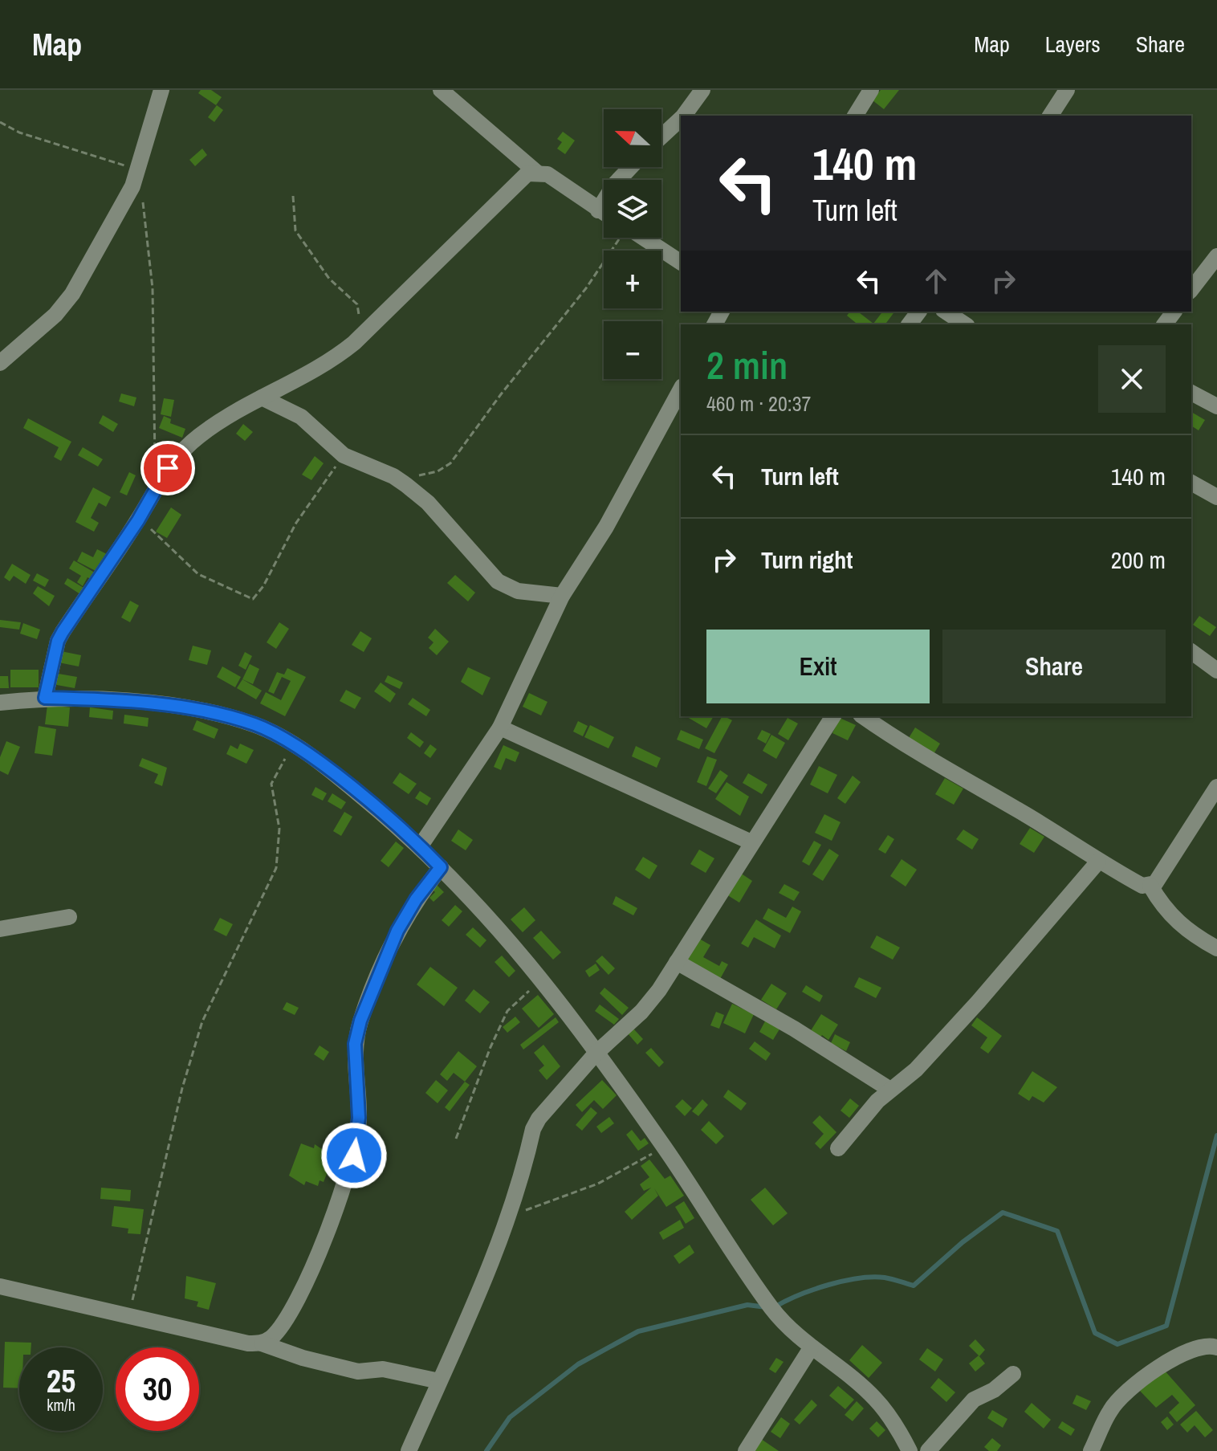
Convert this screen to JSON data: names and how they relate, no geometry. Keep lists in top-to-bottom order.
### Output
{
  "north": "left",
  "page": {
    "header": "Map",
    "nav": ["Map", "Layers", "Share"],
    "map_buttons": ["+", "−"],
    "turn": ["140 m", "Turn left"],
    "heading": ["2 min", "460 m · 20:37"],
    "list": [
      {
        "name": "Turn left",
        "value": "140 m"
      },
      {
        "name": "Turn right",
        "value": "200 m"
      }
    ],
    "buttons": ["Exit", "Share"],
    "speed": "25 km/h",
    "limit": "30"
  }
}
